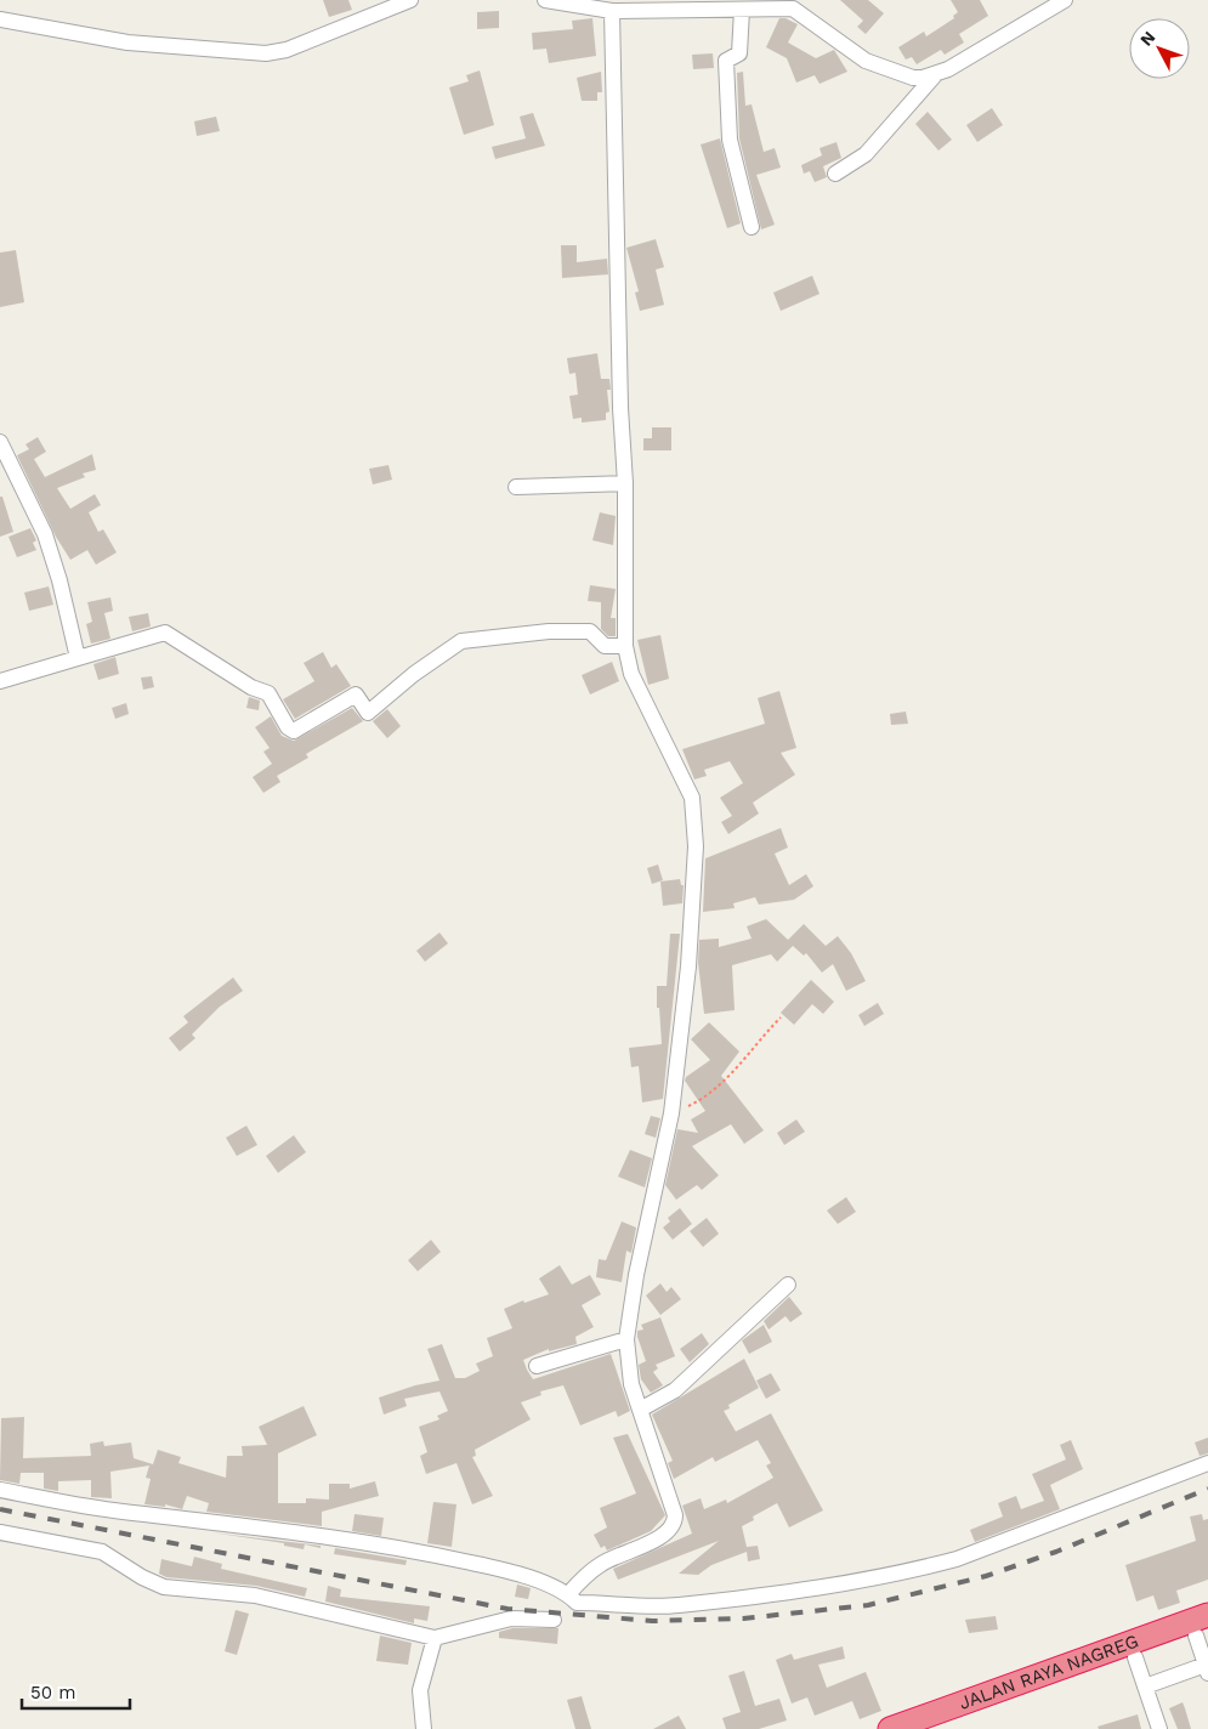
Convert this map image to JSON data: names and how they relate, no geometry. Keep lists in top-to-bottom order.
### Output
{
  "streets": {
    "highway": ["JALAN RAYA NAGREG"]
  },
  "scale_bar": "50 m",
  "north": "top left"
}
